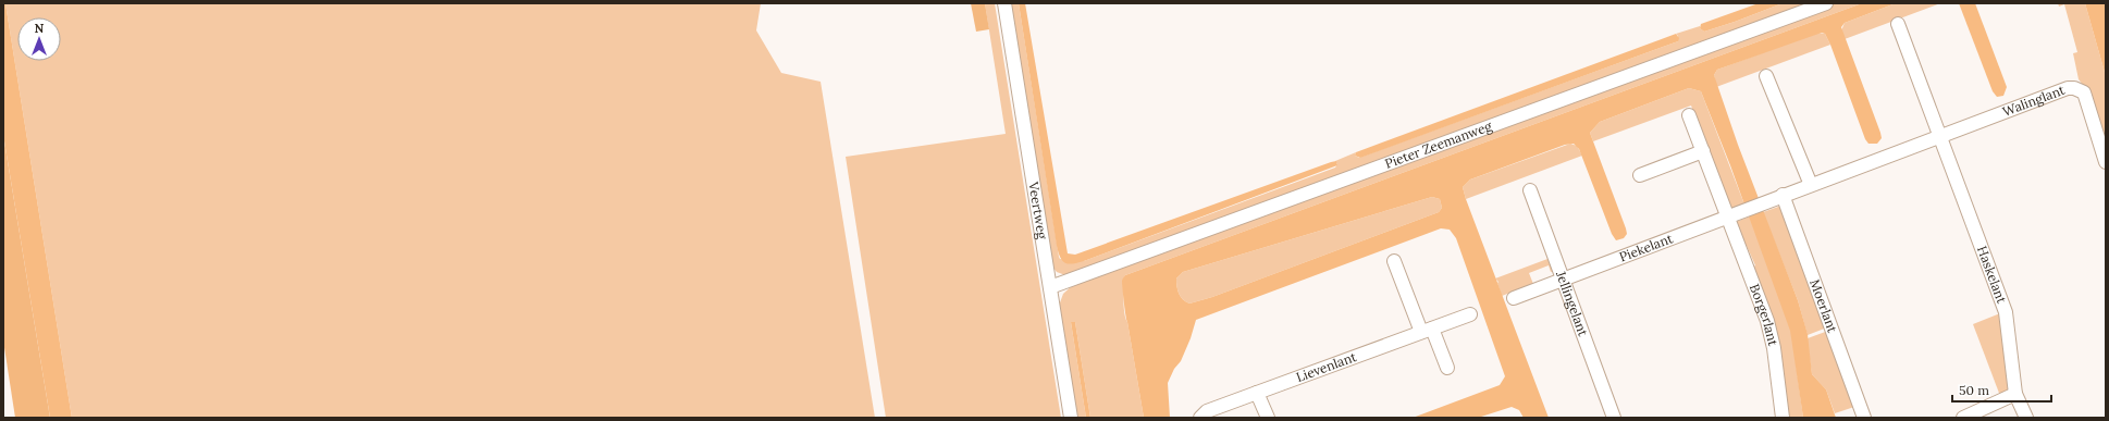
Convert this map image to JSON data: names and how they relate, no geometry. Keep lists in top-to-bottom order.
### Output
{
  "streets": {
    "street": [
      "Walinglant",
      "Pieter Zeemanweg",
      "Veertweg",
      "Piekelant",
      "Haskelant",
      "Jellingelant",
      "Moerlant",
      "Borgerlant",
      "Lievenlant"
    ]
  },
  "crossings": [
    ["Walinglant", "Piekelant"],
    ["Walinglant", "Haskelant"],
    ["Walinglant", "Moerlant"],
    ["Walinglant", "Borgerlant"],
    ["Pieter Zeemanweg", "Veertweg"],
    ["Piekelant", "Jellingelant"],
    ["Piekelant", "Borgerlant"]
  ],
  "scale_bar": "50 m",
  "north": "top"
}
